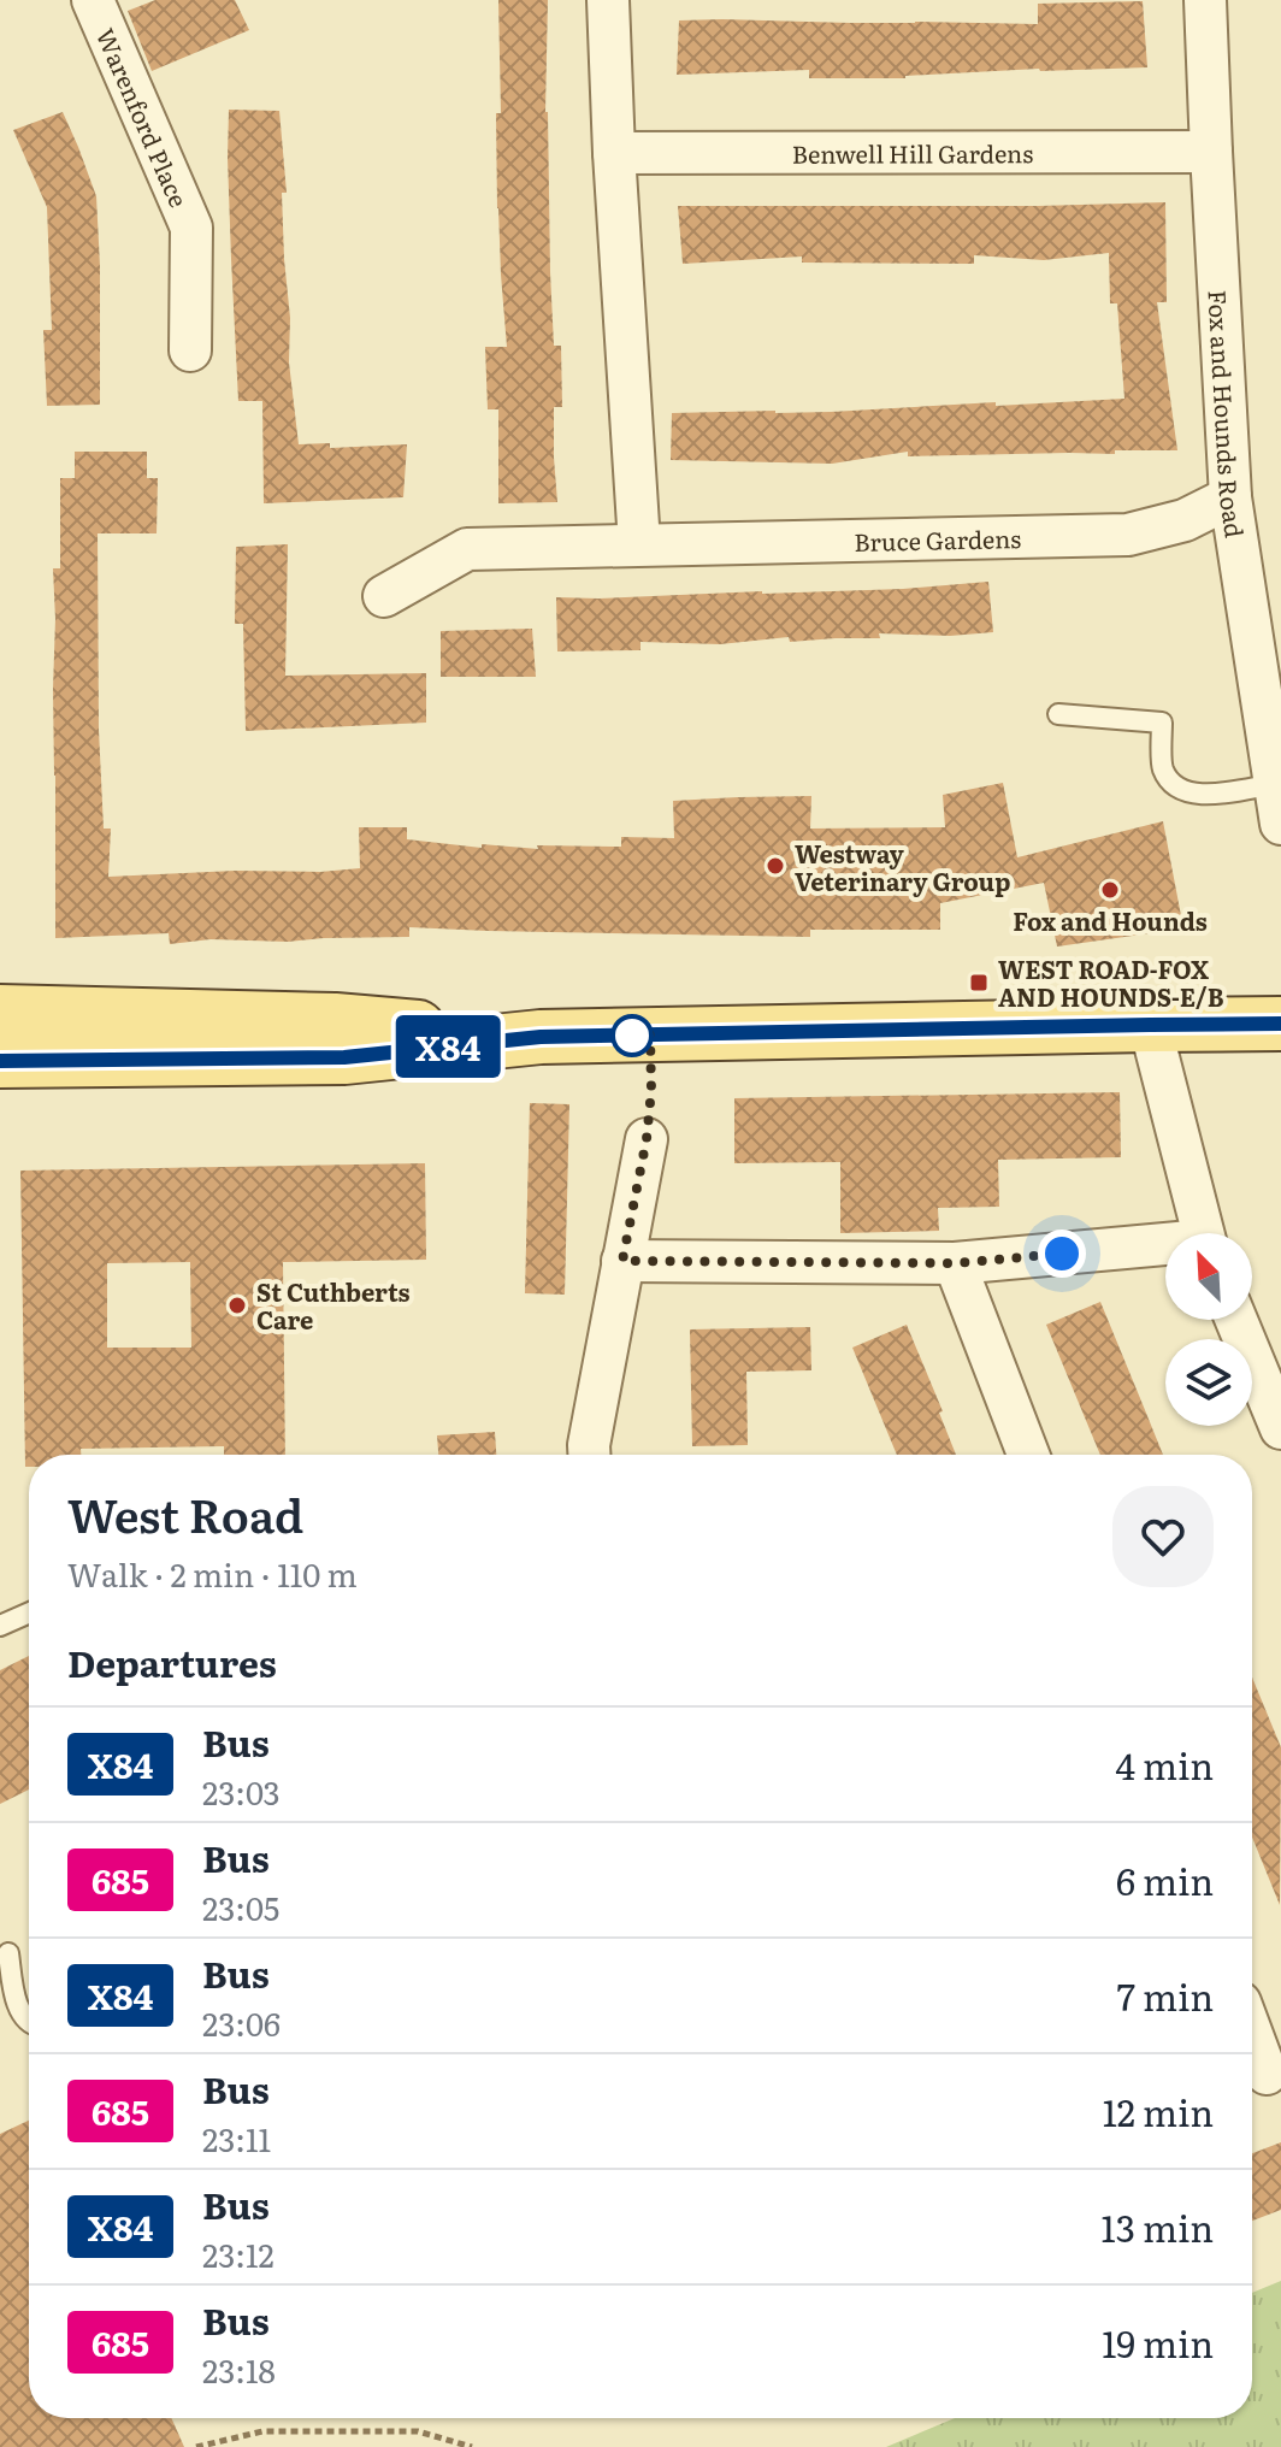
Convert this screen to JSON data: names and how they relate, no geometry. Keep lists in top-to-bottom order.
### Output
{
  "streets": {
    "street": [
      "Warenford Place",
      "Benwell Hill Gardens",
      "Fox and Hounds Road",
      "Bruce Gardens"
    ]
  },
  "crossings": [
    ["Benwell Hill Gardens", "Fox and Hounds Road"],
    ["Fox and Hounds Road", "Bruce Gardens"]
  ],
  "places": {
    "other": ["Westway Veterinary Group", "Fox and Hounds", "St Cuthberts Care"],
    "transit": ["WEST ROAD-FOX AND HOUNDS-E/B"]
  },
  "lines": ["bus line X84"],
  "north": "top left",
  "page": {
    "on_map": "X84",
    "heading": [
      ["West Road", "Walk · 2 min · 110 m"],
      "Departures"
    ],
    "list": [
      {
        "mark": "X84",
        "name": "Bus",
        "note": "23:03",
        "value": "4 min"
      },
      {
        "mark": "685",
        "name": "Bus",
        "note": "23:05",
        "value": "6 min"
      },
      {
        "mark": "X84",
        "name": "Bus",
        "note": "23:06",
        "value": "7 min"
      },
      {
        "mark": "685",
        "name": "Bus",
        "note": "23:11",
        "value": "12 min"
      },
      {
        "mark": "X84",
        "name": "Bus",
        "note": "23:12",
        "value": "13 min"
      },
      {
        "mark": "685",
        "name": "Bus",
        "note": "23:18",
        "value": "19 min"
      }
    ]
  }
}
